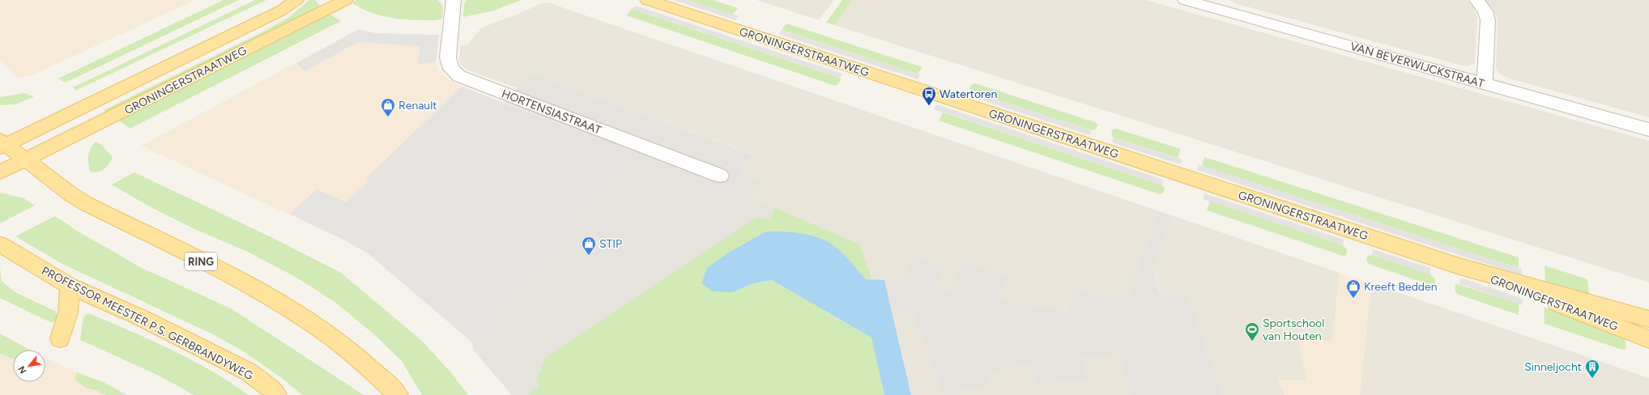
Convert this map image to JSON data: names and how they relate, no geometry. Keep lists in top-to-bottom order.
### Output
{
  "streets": {
    "main road": ["GRONINGERSTRAATWEG", "RING", "PROFESSOR MEESTER P.S. GERBRANDYWEG"],
    "street": ["VAN BEVERWIJCKSTRAAT", "HORTENSIASTRAAT"]
  },
  "crossings": [
    ["GRONINGERSTRAATWEG", "RING"]
  ],
  "places": {
    "bus stop": ["Watertoren"],
    "shop": ["Renault", "STIP", "Kreeft Bedden"],
    "sports": ["Sportschool van Houten"],
    "building": ["Sinneljocht"]
  },
  "north": "bottom left"
}
